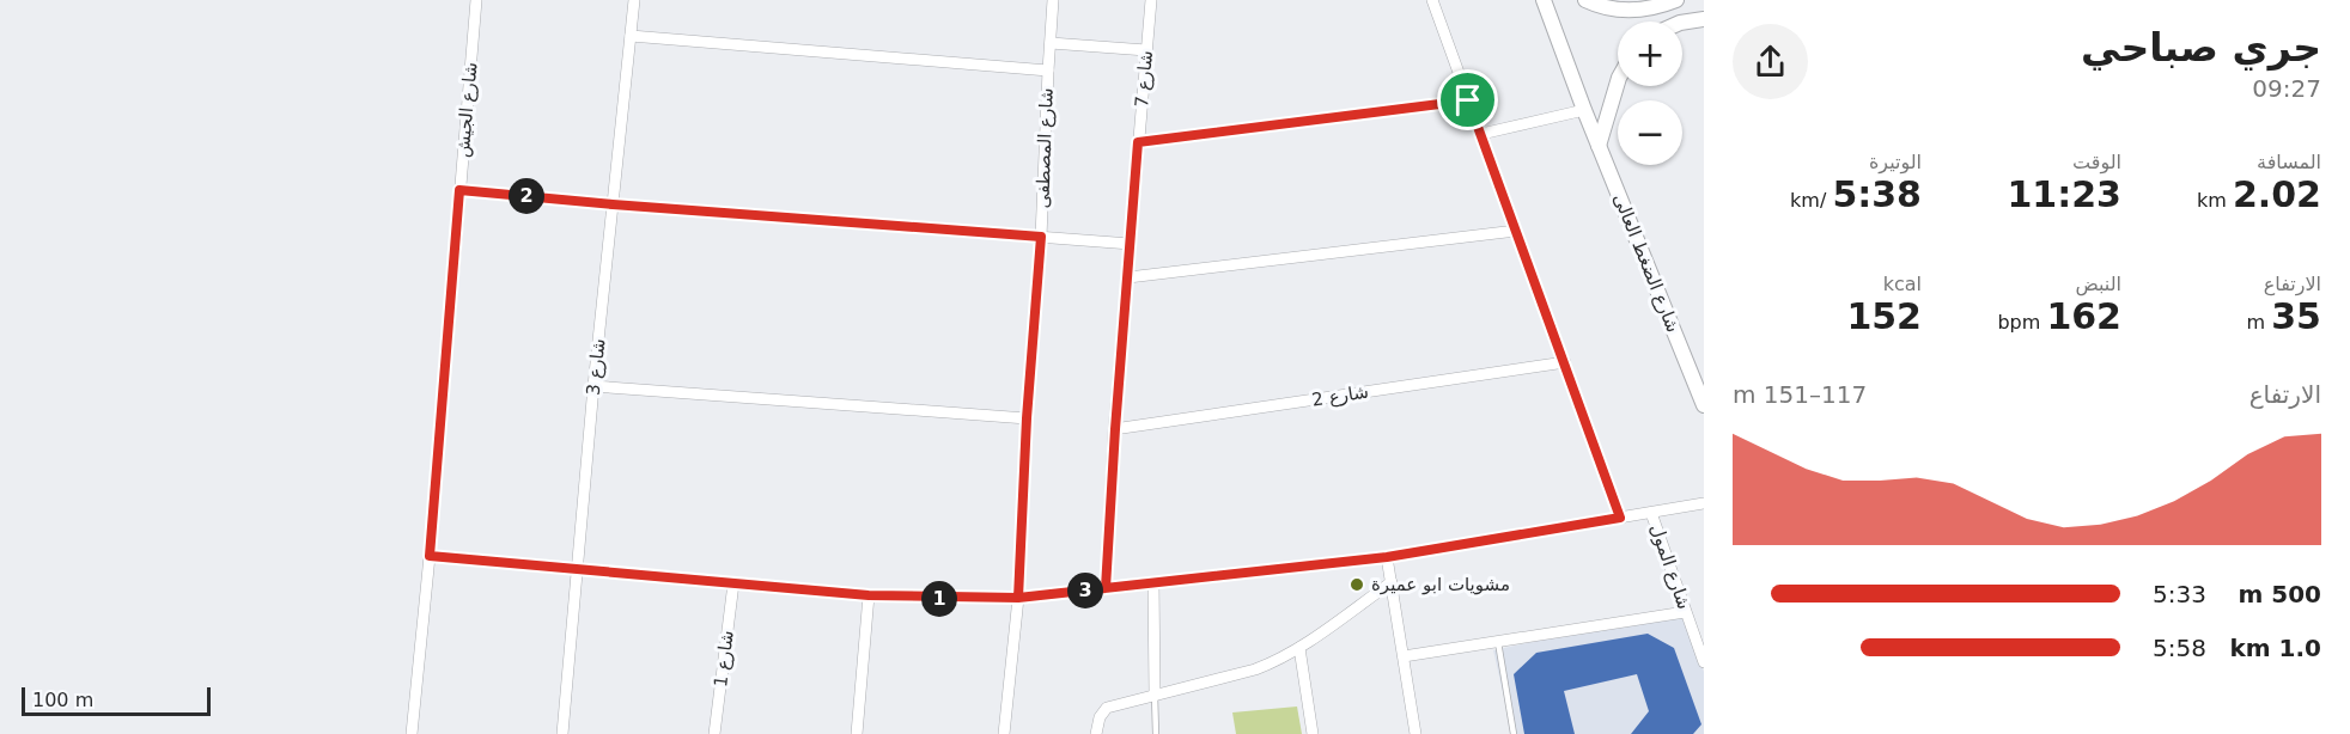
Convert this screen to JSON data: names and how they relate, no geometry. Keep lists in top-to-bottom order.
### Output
{
  "streets": {
    "street": [
      "شارع 7",
      "شارع الجيش",
      "شارع المصطفى",
      "شارع الضغط العالى",
      "شارع 3",
      "شارع 2",
      "شارع المول",
      "شارع 1"
    ]
  },
  "crossings": [
    ["شارع 7", "شارع 2"]
  ],
  "places": ["مشويات ابو عميرة"],
  "scale_bar": "100 m",
  "page": {
    "heading": ["جري صباحي", "09:27"],
    "map_buttons": ["+", "−"],
    "stats": [
      ["المسافة", "2.02 km"],
      ["الوقت", "11:23"],
      ["الوتيرة", "5:38 /km"],
      ["الارتفاع", "35 m"],
      ["النبض", "162 bpm"],
      ["kcal", "152"]
    ],
    "pins": ["2", "3", "1"],
    "chart": ["الارتفاع", "117–151 m"],
    "list": [
      {
        "name": "500 m",
        "note": "5:33"
      },
      {
        "name": "1.0 km",
        "note": "5:58"
      }
    ],
    "scale": "100 m"
  }
}
